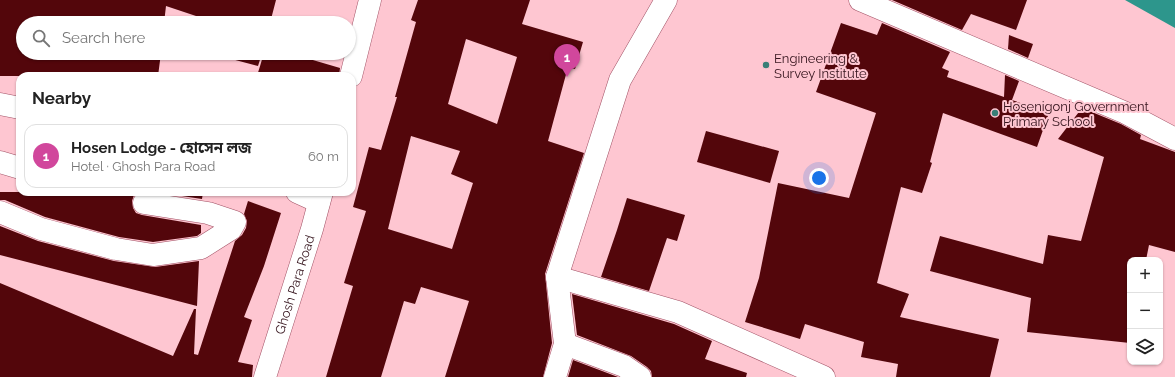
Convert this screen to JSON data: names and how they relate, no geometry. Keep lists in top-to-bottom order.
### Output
{
  "streets": {
    "street": ["Ghosh Para Road"]
  },
  "places": ["Engineering & Survey Institute", "Hosenigonj Government Primary School"],
  "page": {
    "search": "Search here",
    "pins": "1",
    "heading": "Nearby",
    "list": [
      {
        "mark": "1",
        "name": "Hosen Lodge - হোসেন লজ",
        "note": "Hotel · Ghosh Para Road",
        "value": "60 m"
      }
    ],
    "map_buttons": ["+", "−"]
  }
}
